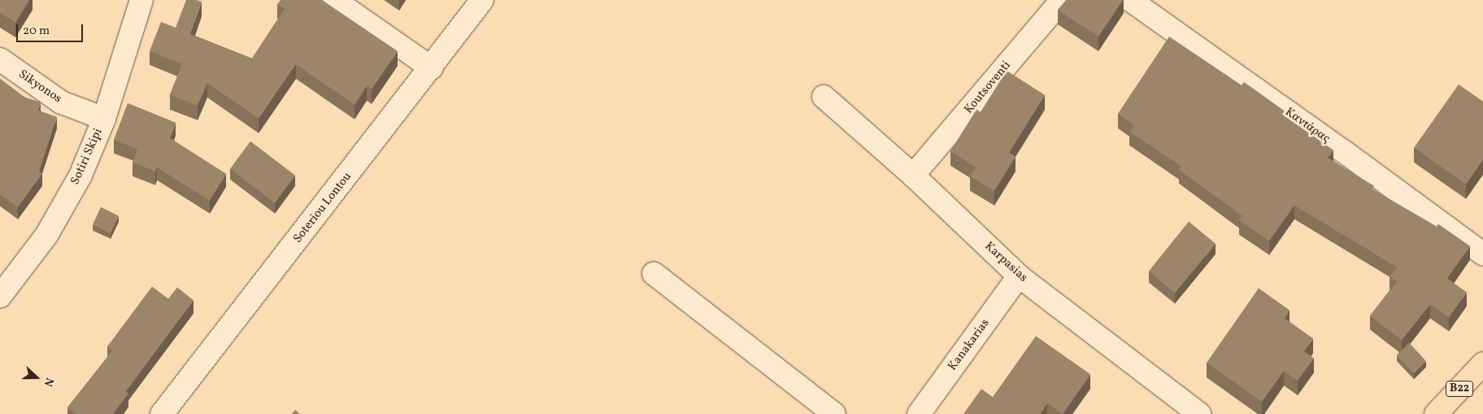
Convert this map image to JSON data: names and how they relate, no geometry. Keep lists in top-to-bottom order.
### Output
{
  "streets": {
    "main road": ["B22"],
    "street": [
      "Sikyonos",
      "Koutsoventi",
      "Καντάρας",
      "Sotiri Skipi",
      "Soteriou Lontou",
      "Karpasias",
      "Kanakarias"
    ]
  },
  "crossings": [
    ["Sikyonos", "Sotiri Skipi"],
    ["Koutsoventi", "Karpasias"],
    ["Karpasias", "Kanakarias"]
  ],
  "scale_bar": "20 m",
  "north": "right"
}
